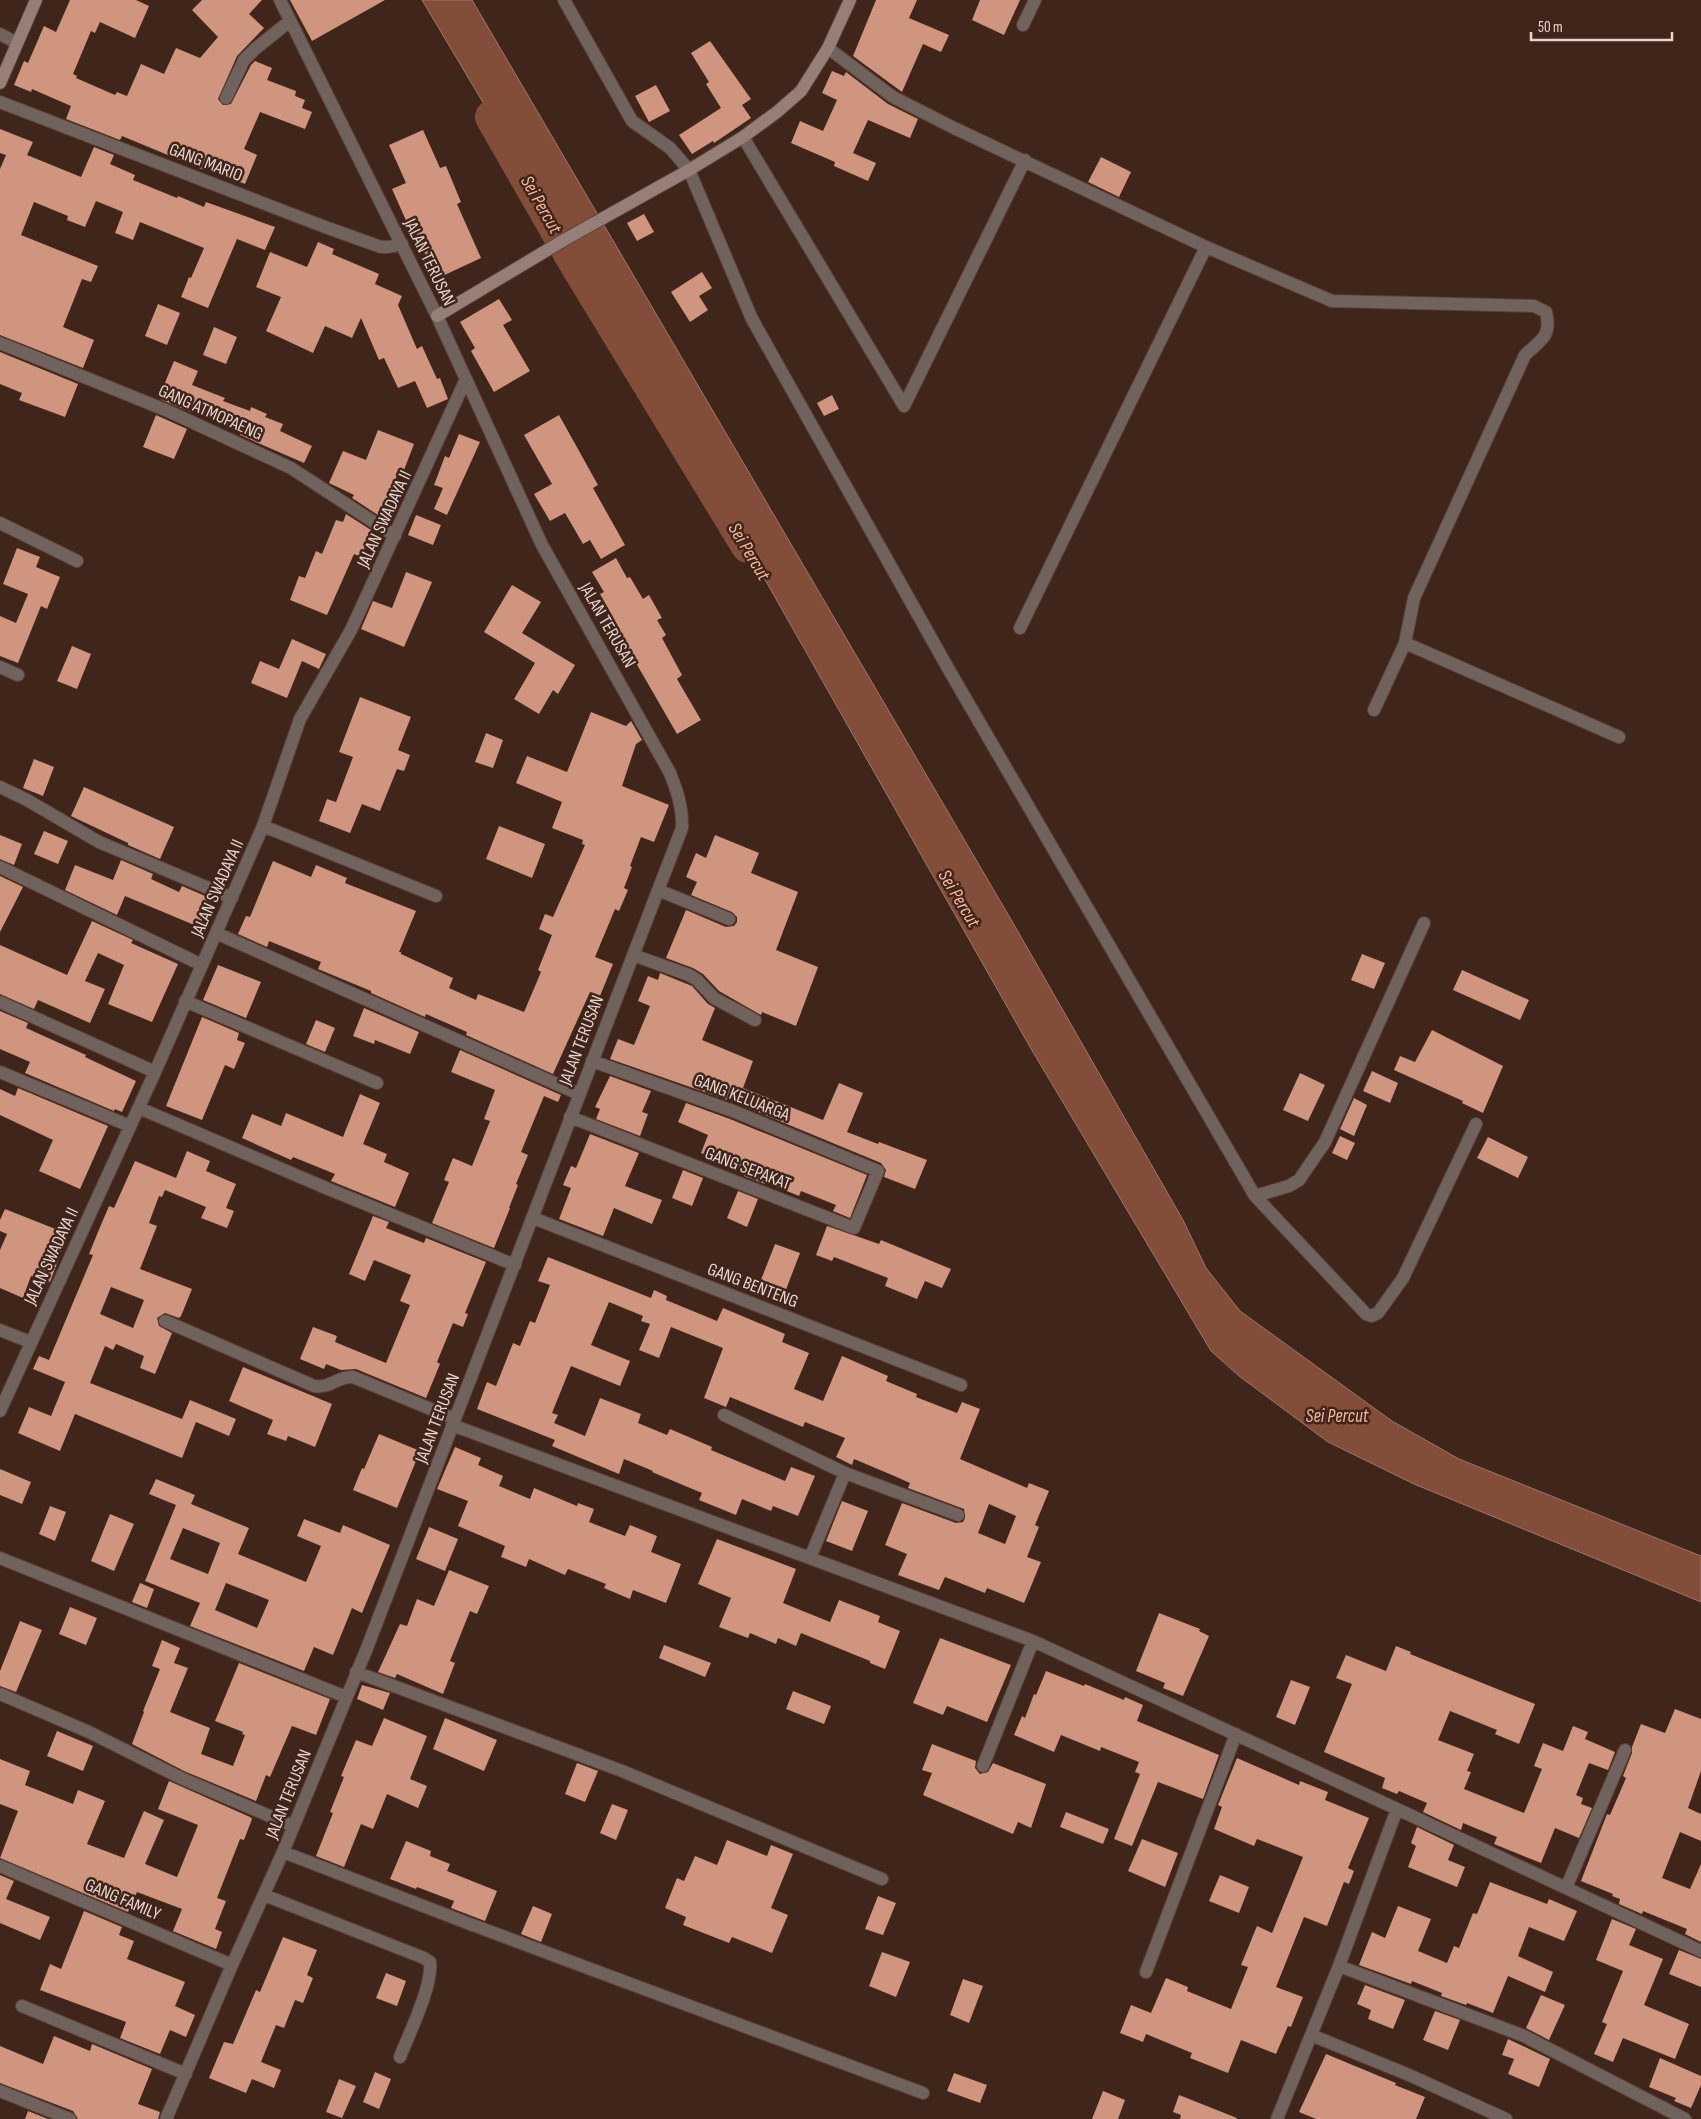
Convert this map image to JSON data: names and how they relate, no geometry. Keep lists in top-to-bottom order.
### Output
{
  "streets": {
    "street": [
      "GANG MARIO",
      "JALAN TERUSAN",
      "GANG ATMOPAENG",
      "JALAN SWADAYA II",
      "GANG KELUARGA",
      "GANG SEPAKAT",
      "GANG BENTENG",
      "GANG FAMILY"
    ]
  },
  "crossings": [
    ["GANG MARIO", "JALAN TERUSAN"],
    ["JALAN TERUSAN", "JALAN SWADAYA II"],
    ["JALAN TERUSAN", "GANG KELUARGA"],
    ["JALAN TERUSAN", "GANG SEPAKAT"],
    ["JALAN TERUSAN", "GANG BENTENG"],
    ["JALAN TERUSAN", "GANG FAMILY"],
    ["GANG ATMOPAENG", "JALAN SWADAYA II"],
    ["GANG KELUARGA", "GANG SEPAKAT"]
  ],
  "water": ["Sei Percut"],
  "scale_bar": "50 m"
}
